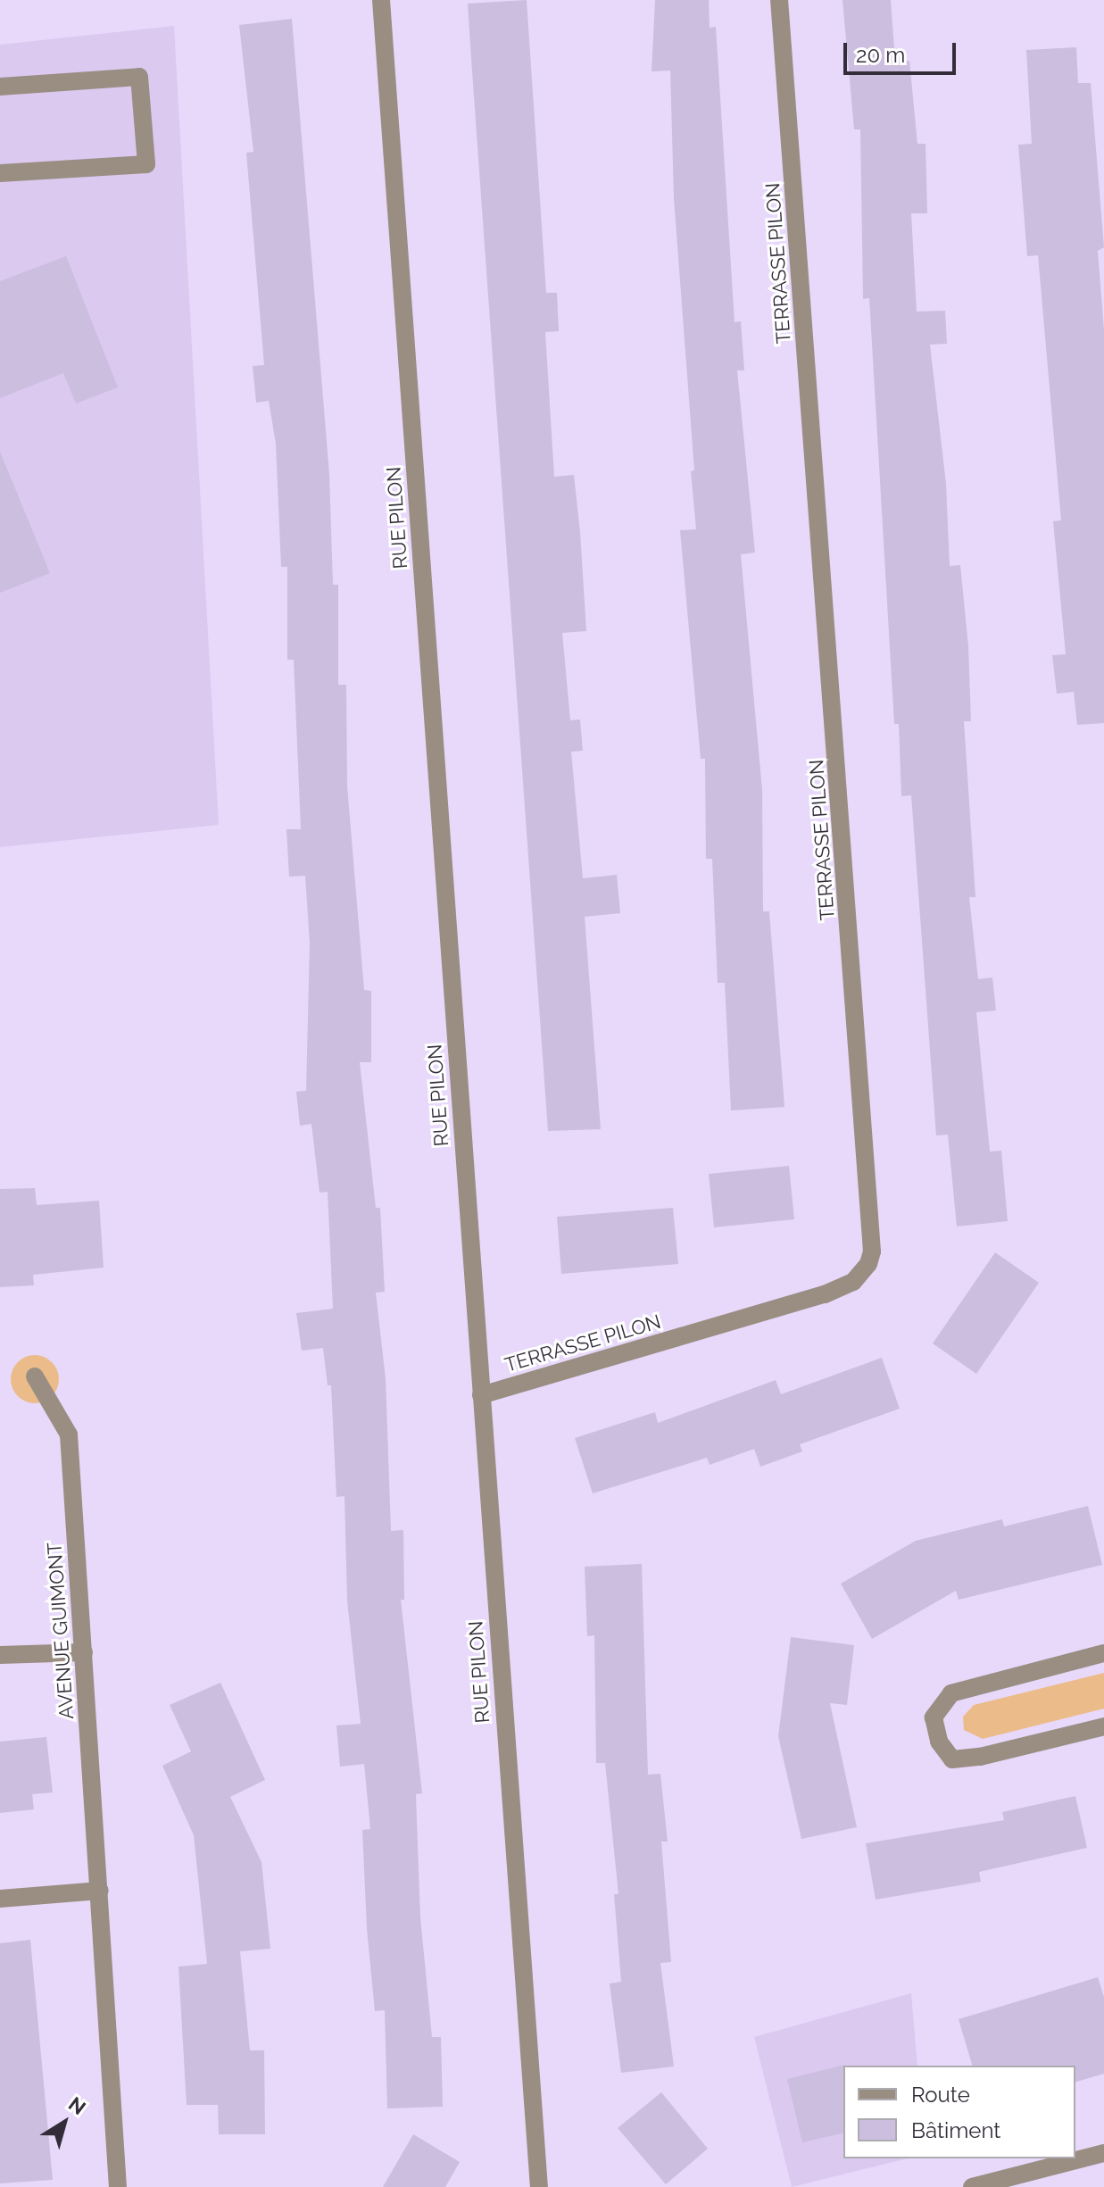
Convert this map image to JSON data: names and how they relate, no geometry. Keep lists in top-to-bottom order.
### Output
{
  "streets": {
    "street": ["TERRASSE PILON", "RUE PILON", "AVENUE GUIMONT"]
  },
  "crossings": [
    ["TERRASSE PILON", "RUE PILON"]
  ],
  "legend": ["Route", "Bâtiment"],
  "scale_bar": "20 m",
  "north": "top right"
}
